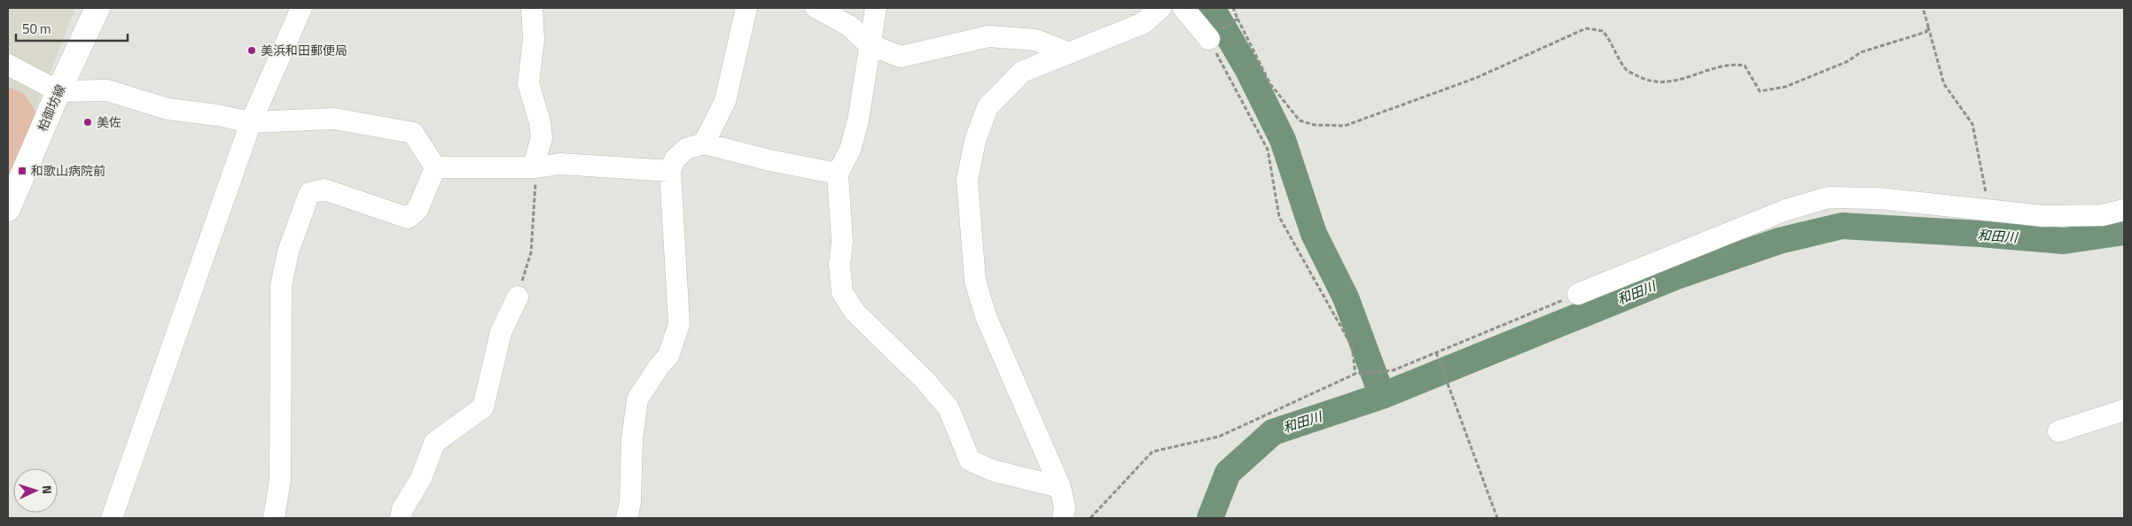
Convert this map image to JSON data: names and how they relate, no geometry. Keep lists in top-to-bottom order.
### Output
{
  "streets": {
    "main road": ["柏御坊線"]
  },
  "water": ["和田川"],
  "places": {
    "other": ["美浜和田郵便局", "美佐"],
    "transit": ["和歌山病院前"]
  },
  "scale_bar": "50 m",
  "north": "right"
}
